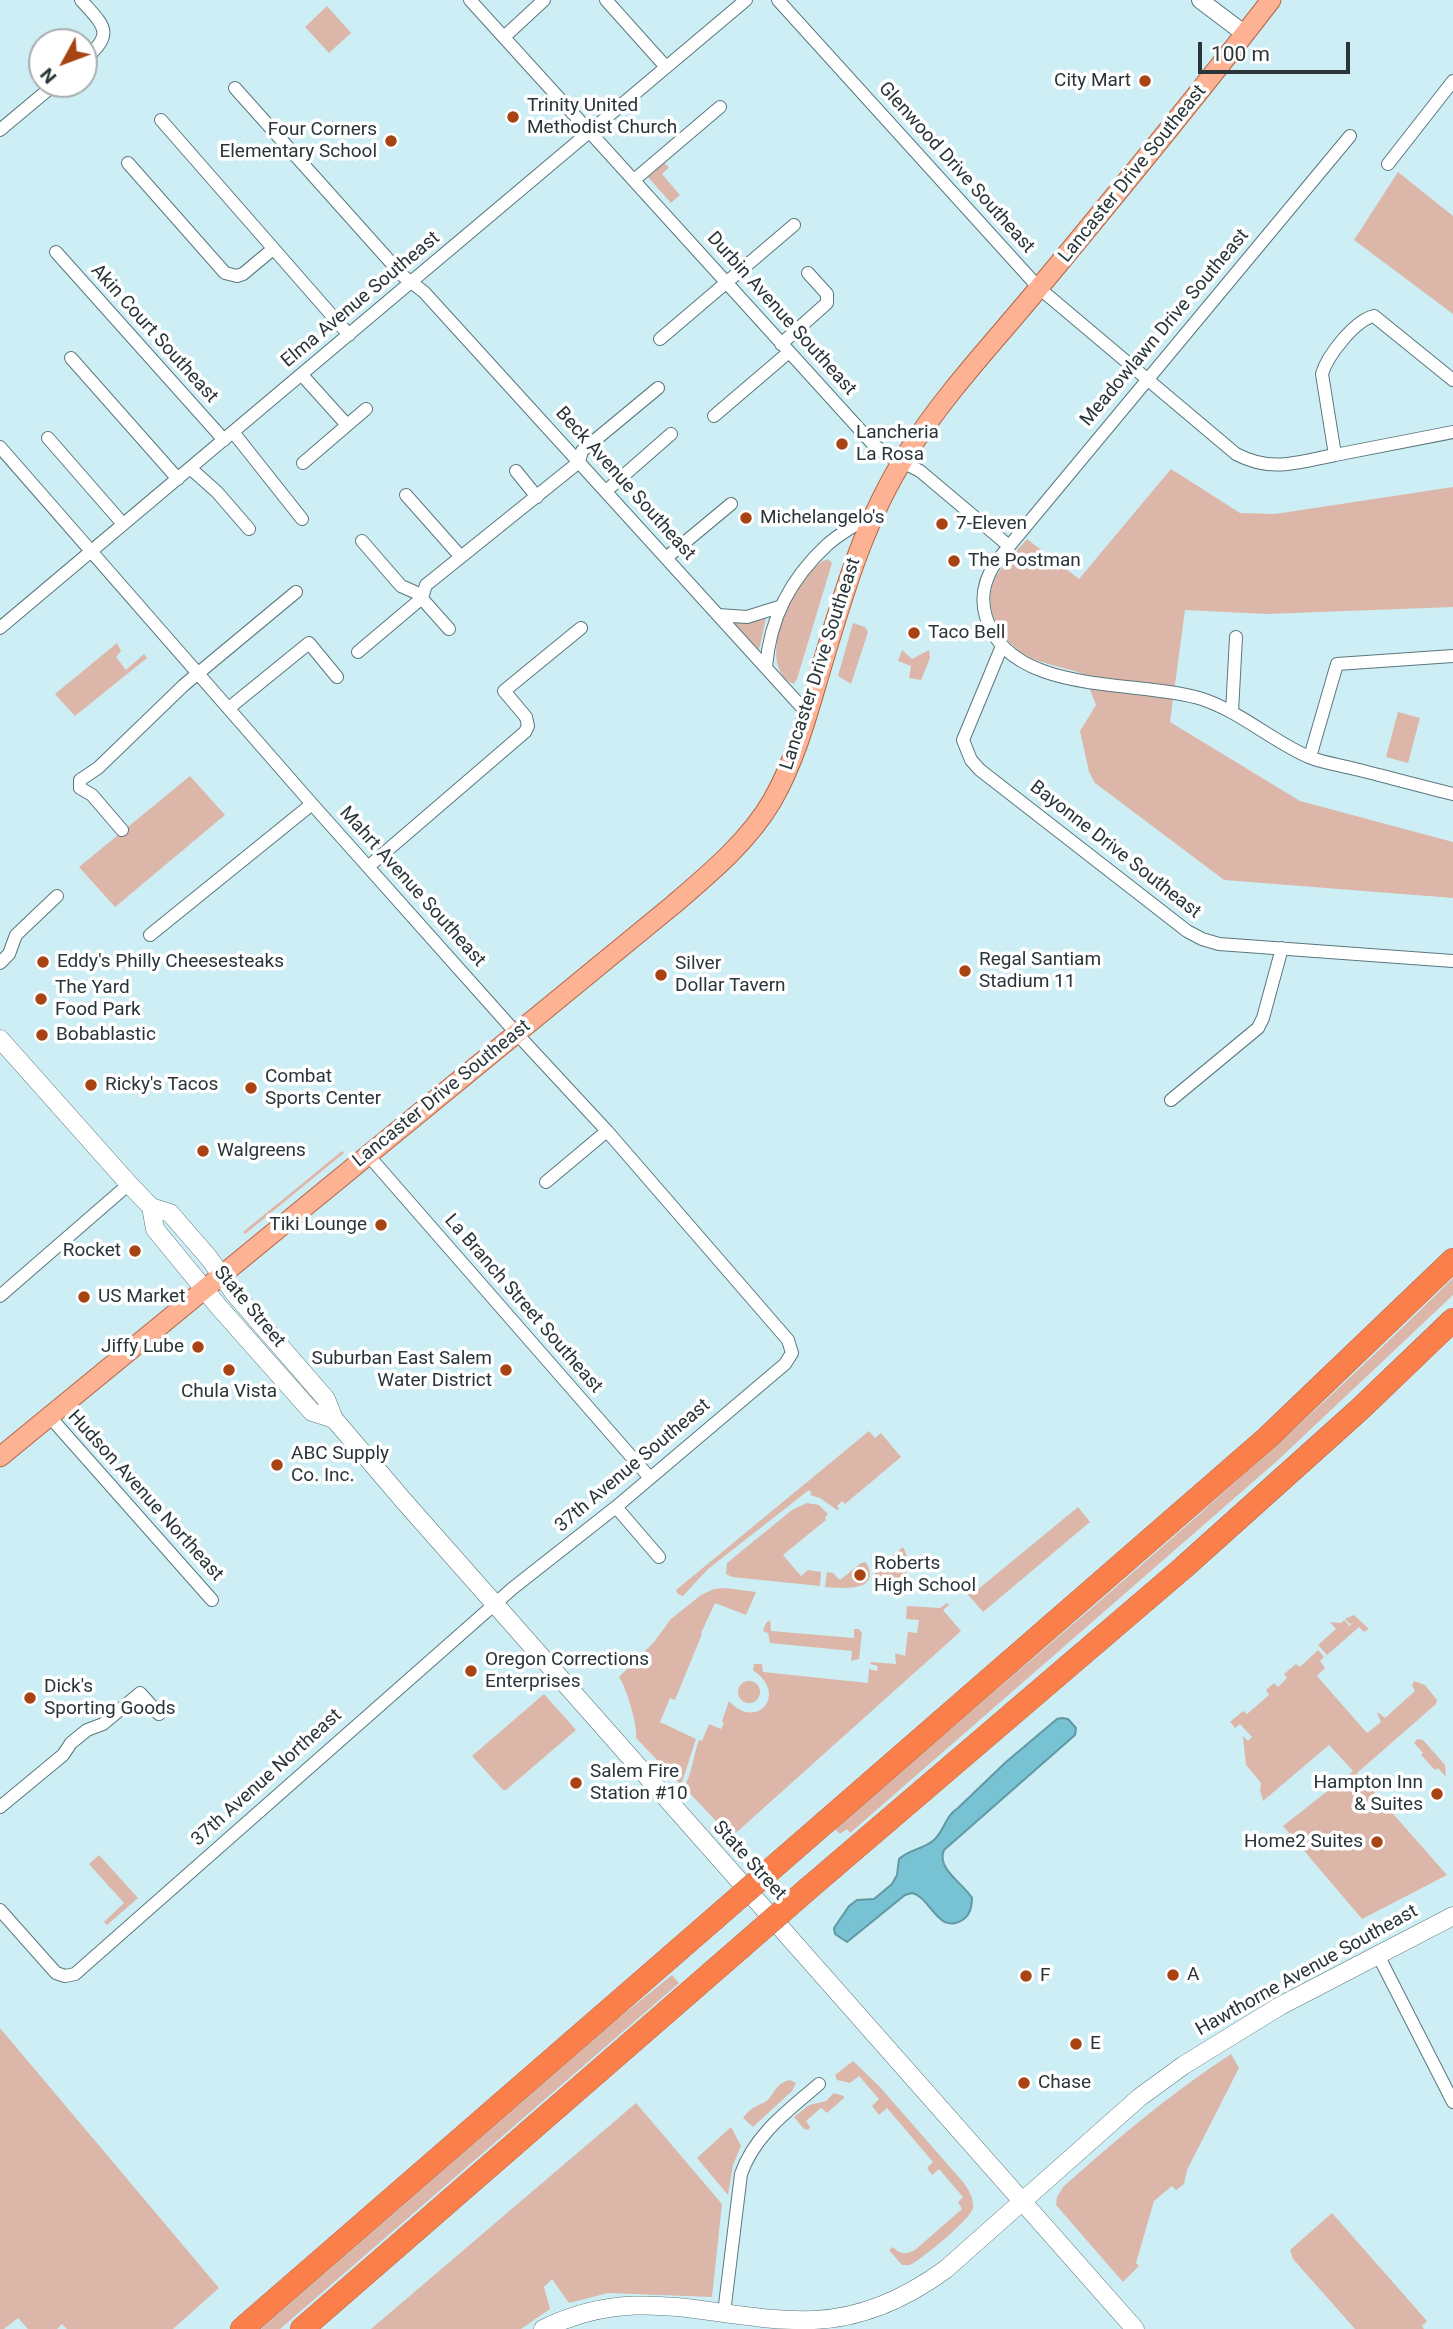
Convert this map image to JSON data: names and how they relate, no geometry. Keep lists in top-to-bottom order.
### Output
{
  "streets": {
    "main road": ["Lancaster Drive Southeast", "State Street", "Hawthorne Avenue Southeast"],
    "street": [
      "Glenwood Drive Southeast",
      "Elma Avenue Southeast",
      "Durbin Avenue Southeast",
      "Meadowlawn Drive Southeast",
      "Akin Court Southeast",
      "Beck Avenue Southeast",
      "Bayonne Drive Southeast",
      "Mahrt Avenue Southeast",
      "La Branch Street Southeast",
      "37th Avenue Southeast",
      "Hudson Avenue Northeast",
      "37th Avenue Northeast"
    ]
  },
  "crossings": [
    ["Glenwood Drive Southeast", "Lancaster Drive Southeast"],
    ["Glenwood Drive Southeast", "Meadowlawn Drive Southeast"],
    ["Lancaster Drive Southeast", "Durbin Avenue Southeast"],
    ["Lancaster Drive Southeast", "Beck Avenue Southeast"],
    ["Lancaster Drive Southeast", "Mahrt Avenue Southeast"],
    ["Lancaster Drive Southeast", "La Branch Street Southeast"],
    ["Lancaster Drive Southeast", "State Street"],
    ["Lancaster Drive Southeast", "Hudson Avenue Northeast"],
    ["Elma Avenue Southeast", "Durbin Avenue Southeast"],
    ["Elma Avenue Southeast", "Akin Court Southeast"],
    ["Elma Avenue Southeast", "Beck Avenue Southeast"],
    ["Elma Avenue Southeast", "Mahrt Avenue Southeast"],
    ["Durbin Avenue Southeast", "Meadowlawn Drive Southeast"],
    ["Mahrt Avenue Southeast", "37th Avenue Southeast"],
    ["La Branch Street Southeast", "37th Avenue Southeast"],
    ["State Street", "37th Avenue Southeast"],
    ["State Street", "37th Avenue Northeast"],
    ["State Street", "Hawthorne Avenue Southeast"],
    ["37th Avenue Southeast", "37th Avenue Northeast"]
  ],
  "places": [
    "City Mart",
    "Trinity United Methodist Church",
    "Four Corners Elementary School",
    "Lancheria La Rosa",
    "Michelangelo's",
    "7-Eleven",
    "The Postman",
    "Taco Bell",
    "Eddy's Philly Cheesesteaks",
    "Regal Santiam Stadium 11",
    "Silver Dollar Tavern",
    "The Yard Food Park",
    "Bobablastic",
    "Ricky's Tacos",
    "Combat Sports Center",
    "Walgreens",
    "Tiki Lounge",
    "Rocket",
    "US Market",
    "Jiffy Lube",
    "Chula Vista",
    "Suburban East Salem Water District",
    "ABC Supply Co. Inc.",
    "Roberts High School",
    "Oregon Corrections Enterprises",
    "Dick's Sporting Goods",
    "Salem Fire Station #10",
    "Hampton Inn & Suites",
    "Home2 Suites",
    "A",
    "F",
    "E",
    "Chase"
  ],
  "scale_bar": "100 m",
  "north": "bottom left"
}
